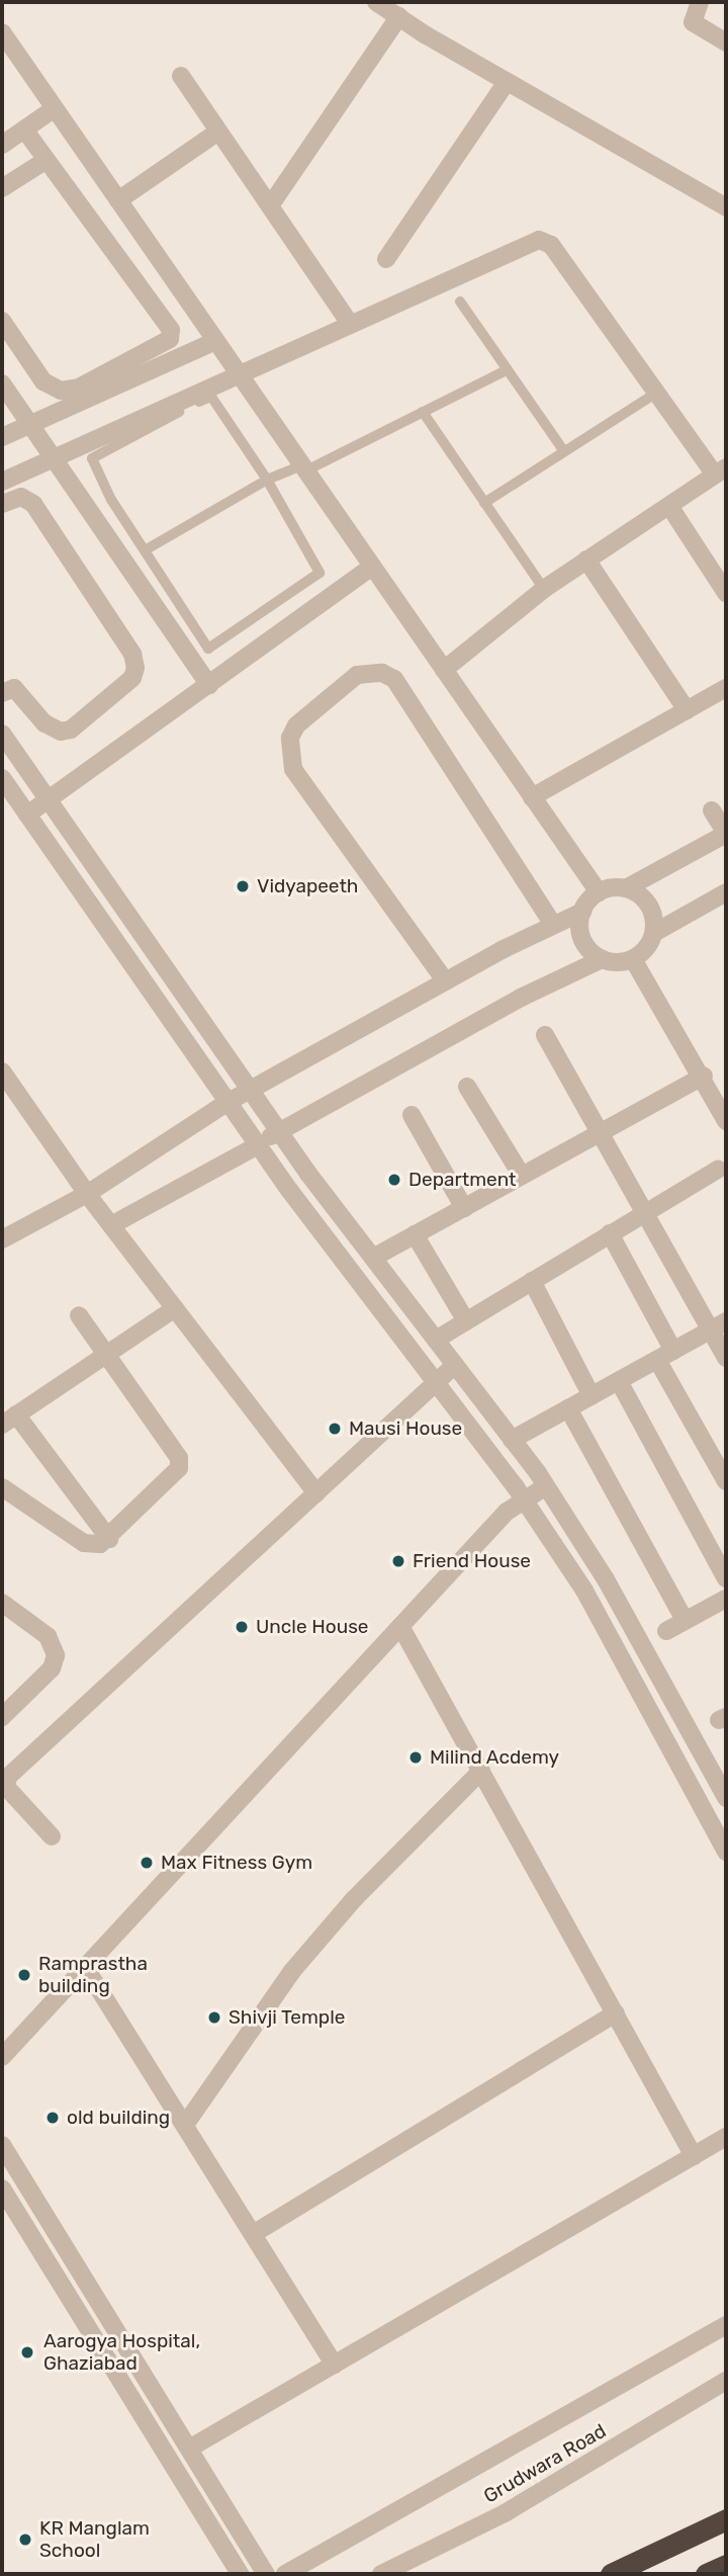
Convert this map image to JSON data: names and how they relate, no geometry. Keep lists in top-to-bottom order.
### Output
{
  "streets": {
    "street": ["Grudwara Road"]
  },
  "places": [
    "Vidyapeeth",
    "Department",
    "Mausi House",
    "Friend House",
    "Uncle House",
    "Milind Acdemy",
    "Max Fitness Gym",
    "Ramprastha building",
    "Shivji Temple",
    "old building",
    "Aarogya Hospital, Ghaziabad",
    "KR Manglam School"
  ]
}
